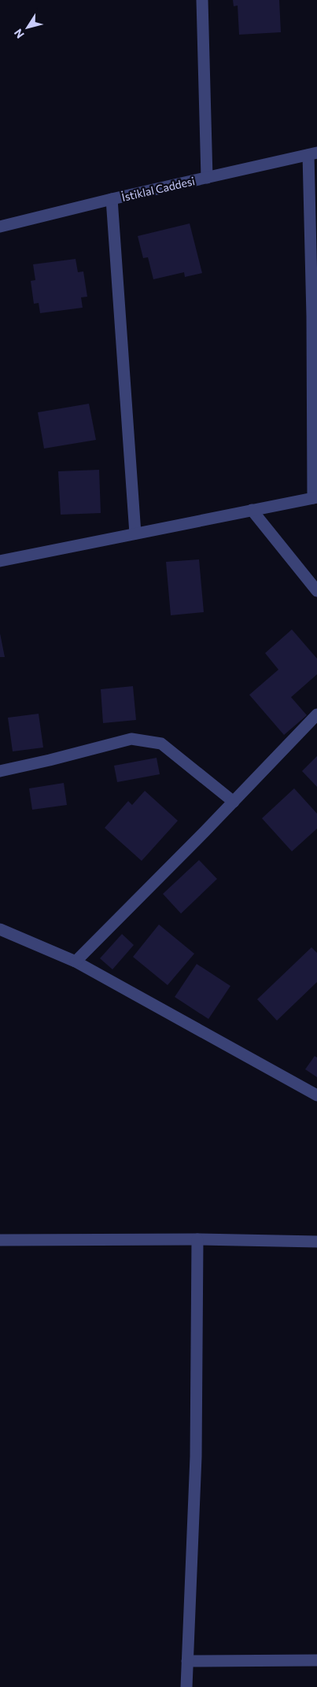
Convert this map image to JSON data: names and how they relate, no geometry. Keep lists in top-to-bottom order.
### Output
{
  "streets": {
    "street": ["İstiklal Caddesi"]
  },
  "north": "bottom left"
}
